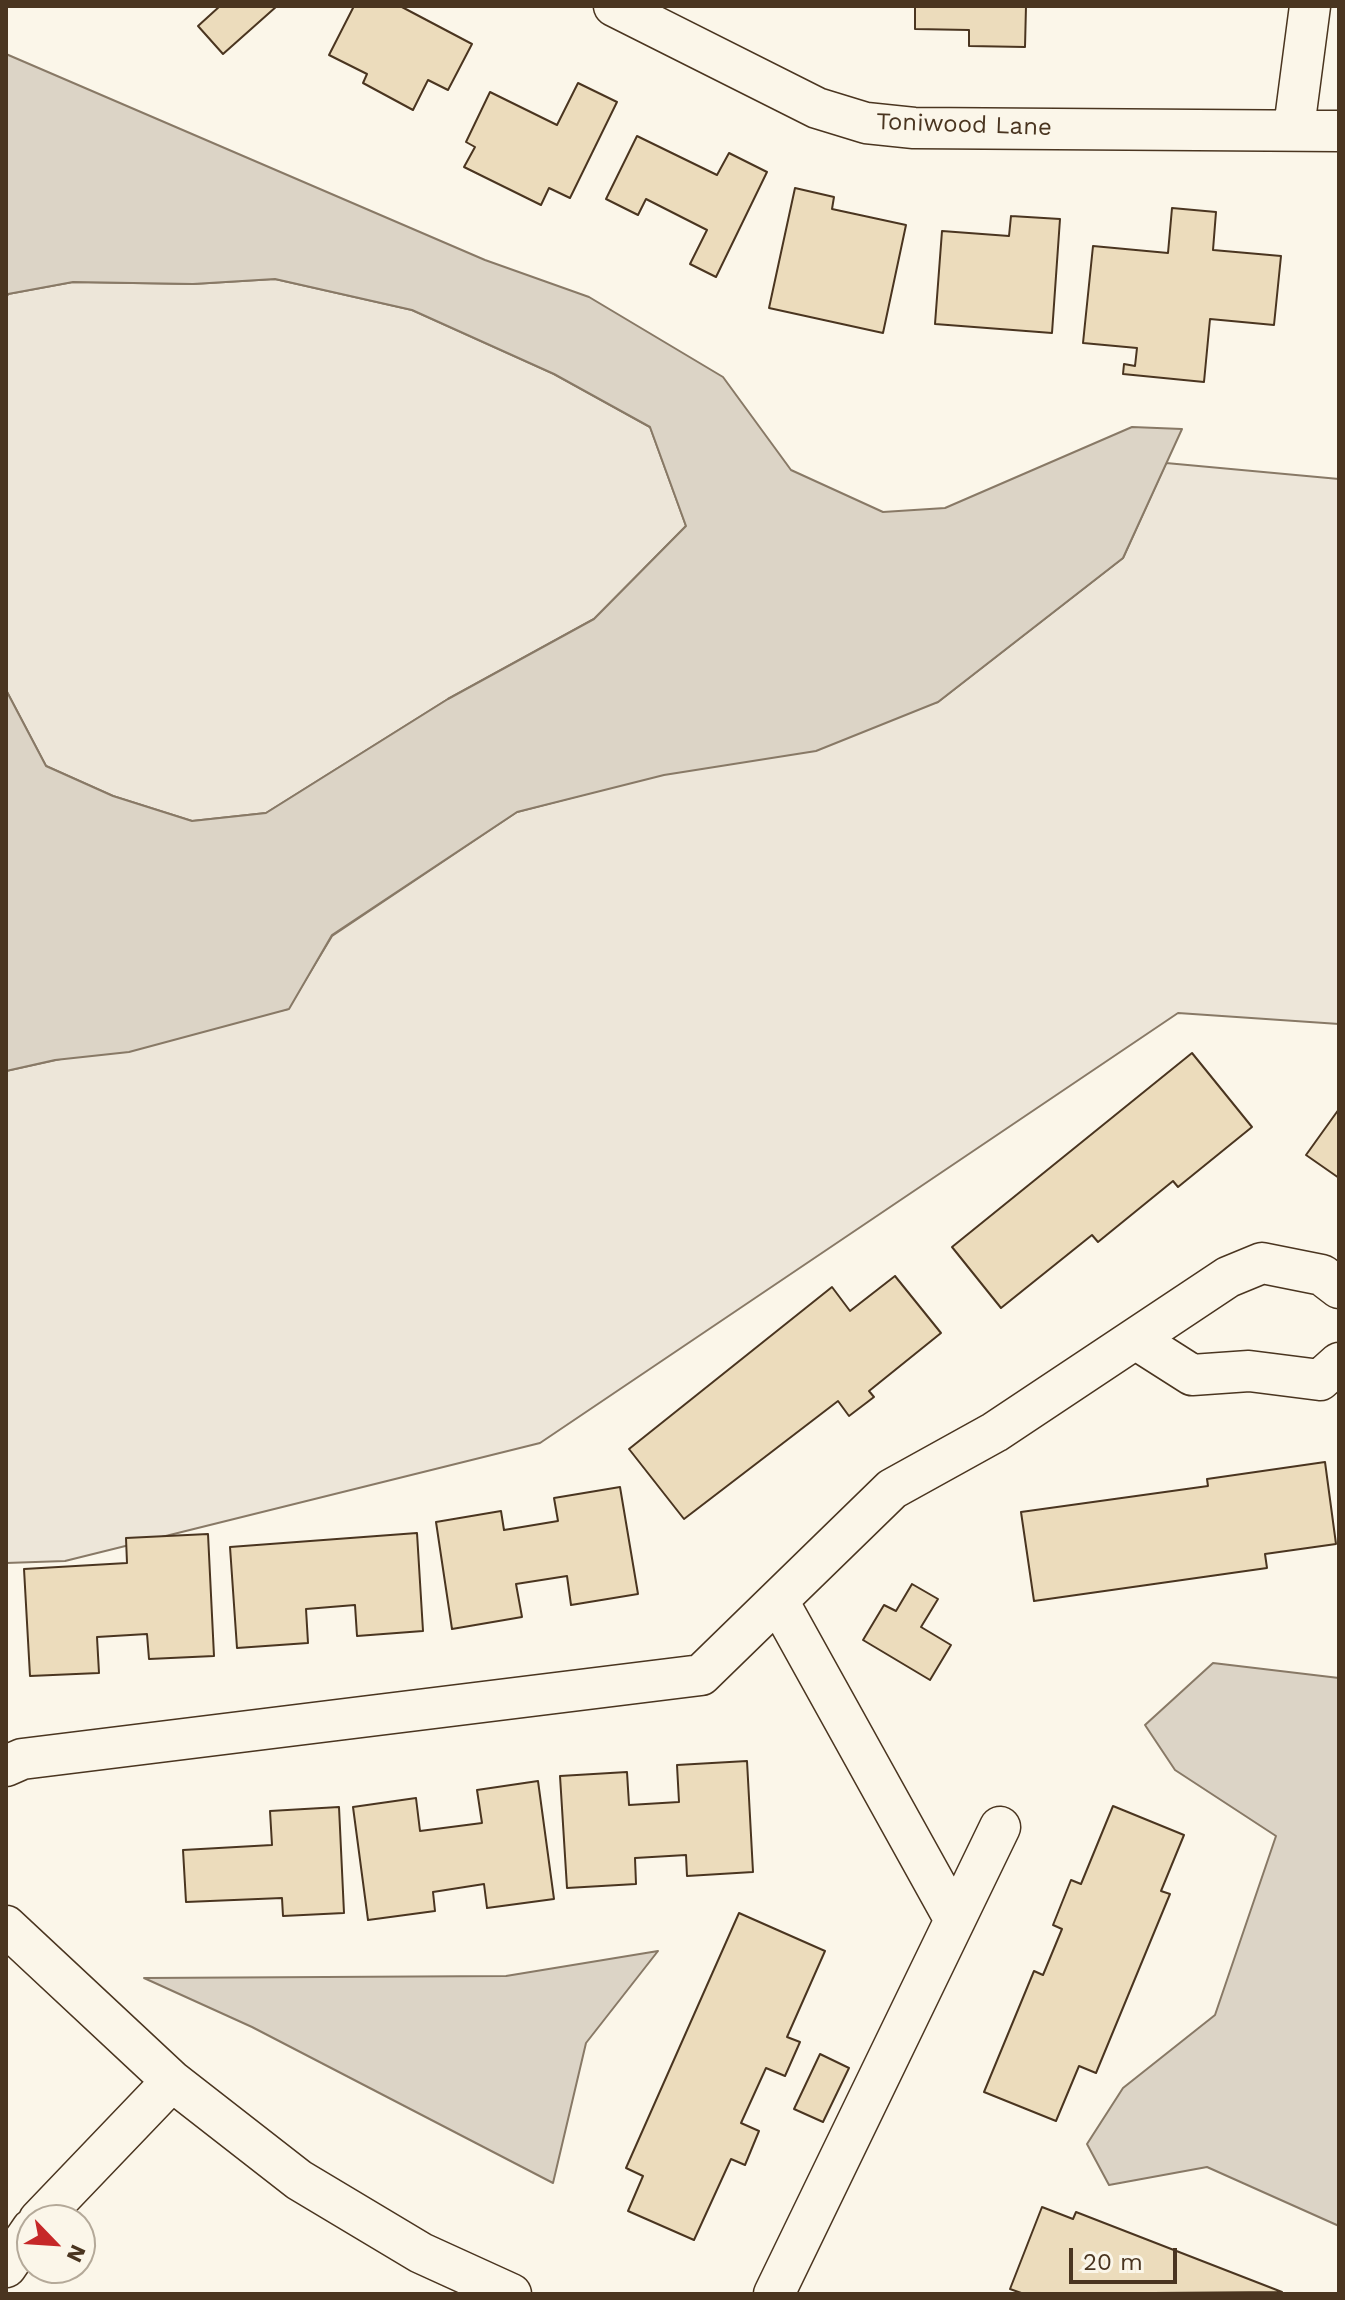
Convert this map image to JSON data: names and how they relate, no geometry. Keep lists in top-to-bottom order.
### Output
{
  "streets": {
    "street": ["Toniwood Lane"]
  },
  "scale_bar": "20 m",
  "north": "bottom right"
}
